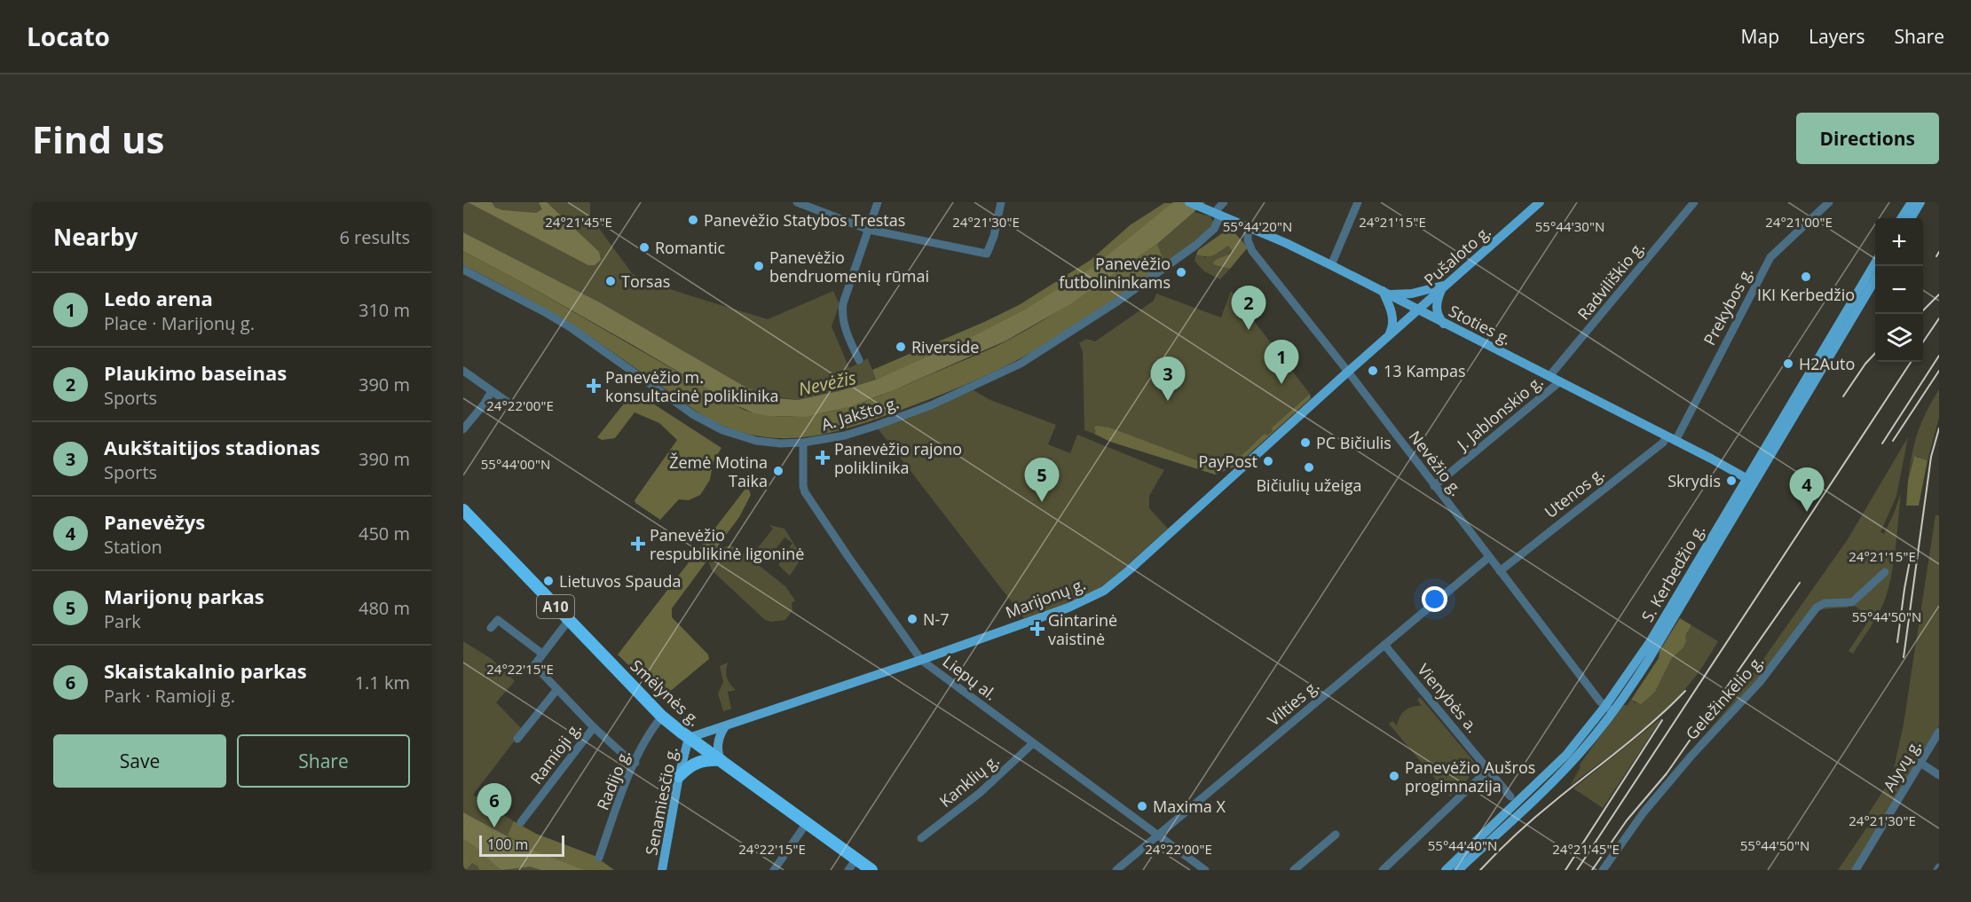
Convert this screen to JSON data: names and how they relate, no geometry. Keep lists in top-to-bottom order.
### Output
{
  "streets": {
    "highway": ["A10", "Smėlynės g."],
    "main road": [
      "Pušaloto g.",
      "Stoties g.",
      "S. Kerbedžio g.",
      "Marijonų g.",
      "Senamiesčio g."
    ],
    "street": [
      "Radviliškio g.",
      "Prekybos g.",
      "J. Jablonskio g.",
      "A. Jakšto g.",
      "Nevėžio g.",
      "Utenos g.",
      "Liepų al.",
      "Geležinkelio g.",
      "Vienybės a.",
      "Vilties g.",
      "Ramioji g.",
      "Alyvų g.",
      "Radijo g.",
      "Kanklių g."
    ]
  },
  "crossings": [
    ["Pušaloto g.", "Stoties g."],
    ["Pušaloto g.", "Marijonų g."],
    ["Radviliškio g.", "Stoties g."],
    ["Prekybos g.", "Stoties g."],
    ["Prekybos g.", "Utenos g."],
    ["Stoties g.", "J. Jablonskio g."],
    ["Stoties g.", "A. Jakšto g."],
    ["Stoties g.", "Nevėžio g."],
    ["Stoties g.", "Utenos g."],
    ["Stoties g.", "S. Kerbedžio g."],
    ["Stoties g.", "Marijonų g."],
    ["J. Jablonskio g.", "Nevėžio g."],
    ["A. Jakšto g.", "Liepų al."],
    ["Nevėžio g.", "Utenos g."],
    ["Nevėžio g.", "S. Kerbedžio g."],
    ["Nevėžio g.", "Marijonų g."],
    ["Nevėžio g.", "Vilties g."],
    ["Marijonų g.", "Liepų al."],
    ["Marijonų g.", "Smėlynės g."],
    ["Marijonų g.", "Senamiesčio g."],
    ["Liepų al.", "Vilties g."],
    ["Liepų al.", "Kanklių g."],
    ["Smėlynės g.", "Radijo g."],
    ["Smėlynės g.", "Senamiesčio g."],
    ["Vienybės a.", "Vilties g."]
  ],
  "water": ["Nevėžis"],
  "places": {
    "other": [
      "Panevėžio Statybos Trestas",
      "Romantic",
      "Panevėžio bendruomenių rūmai",
      "Panevėžio futbolininkams",
      "IKI Kerbedžio",
      "Torsas",
      "Riverside",
      "H2Auto",
      "13 Kampas",
      "PC Bičiulis",
      "PayPost",
      "Bičiulių užeiga",
      "Žemė Motina Taika",
      "Skrydis",
      "Lietuvos Spauda",
      "N-7",
      "Panevėžio Aušros progimnazija",
      "Maxima X"
    ],
    "health": [
      "Panevėžio m. konsultacinė poliklinika",
      "Panevėžio rajono poliklinika",
      "Panevėžio respublikinė ligoninė",
      "Gintarinė vaistinė"
    ]
  },
  "scale_bar": "100 m",
  "page": {
    "header": "Locato",
    "nav": ["Map", "Layers", "Share"],
    "buttons": [
      "Directions",
      ["Save", "Share"]
    ],
    "title": "Find us",
    "heading": ["Nearby", "6 results"],
    "map_buttons": ["+", "−"],
    "list": [
      {
        "mark": "1",
        "name": "Ledo arena",
        "note": "Place · Marijonų g.",
        "value": "310 m"
      },
      {
        "mark": "2",
        "name": "Plaukimo baseinas",
        "note": "Sports",
        "value": "390 m"
      },
      {
        "mark": "3",
        "name": "Aukštaitijos stadionas",
        "note": "Sports",
        "value": "390 m"
      },
      {
        "mark": "4",
        "name": "Panevėžys",
        "note": "Station",
        "value": "450 m"
      },
      {
        "mark": "5",
        "name": "Marijonų parkas",
        "note": "Park",
        "value": "480 m"
      },
      {
        "mark": "6",
        "name": "Skaistakalnio parkas",
        "note": "Park · Ramioji g.",
        "value": "1.1 km"
      }
    ],
    "pins": [
      "2",
      "1",
      "3",
      "5",
      "4",
      "6"
    ],
    "scale": "100 m"
  },
  "coordinates": [
    "24°21'45\"E",
    "24°21'15\"E",
    "24°21'30\"E",
    "24°21'00\"E",
    "55°44'20\"N",
    "55°44'30\"N",
    "24°22'00\"E",
    "55°44'00\"N",
    "55°44'50\"N",
    "24°22'15\"E",
    "55°44'40\"N"
  ]
}
